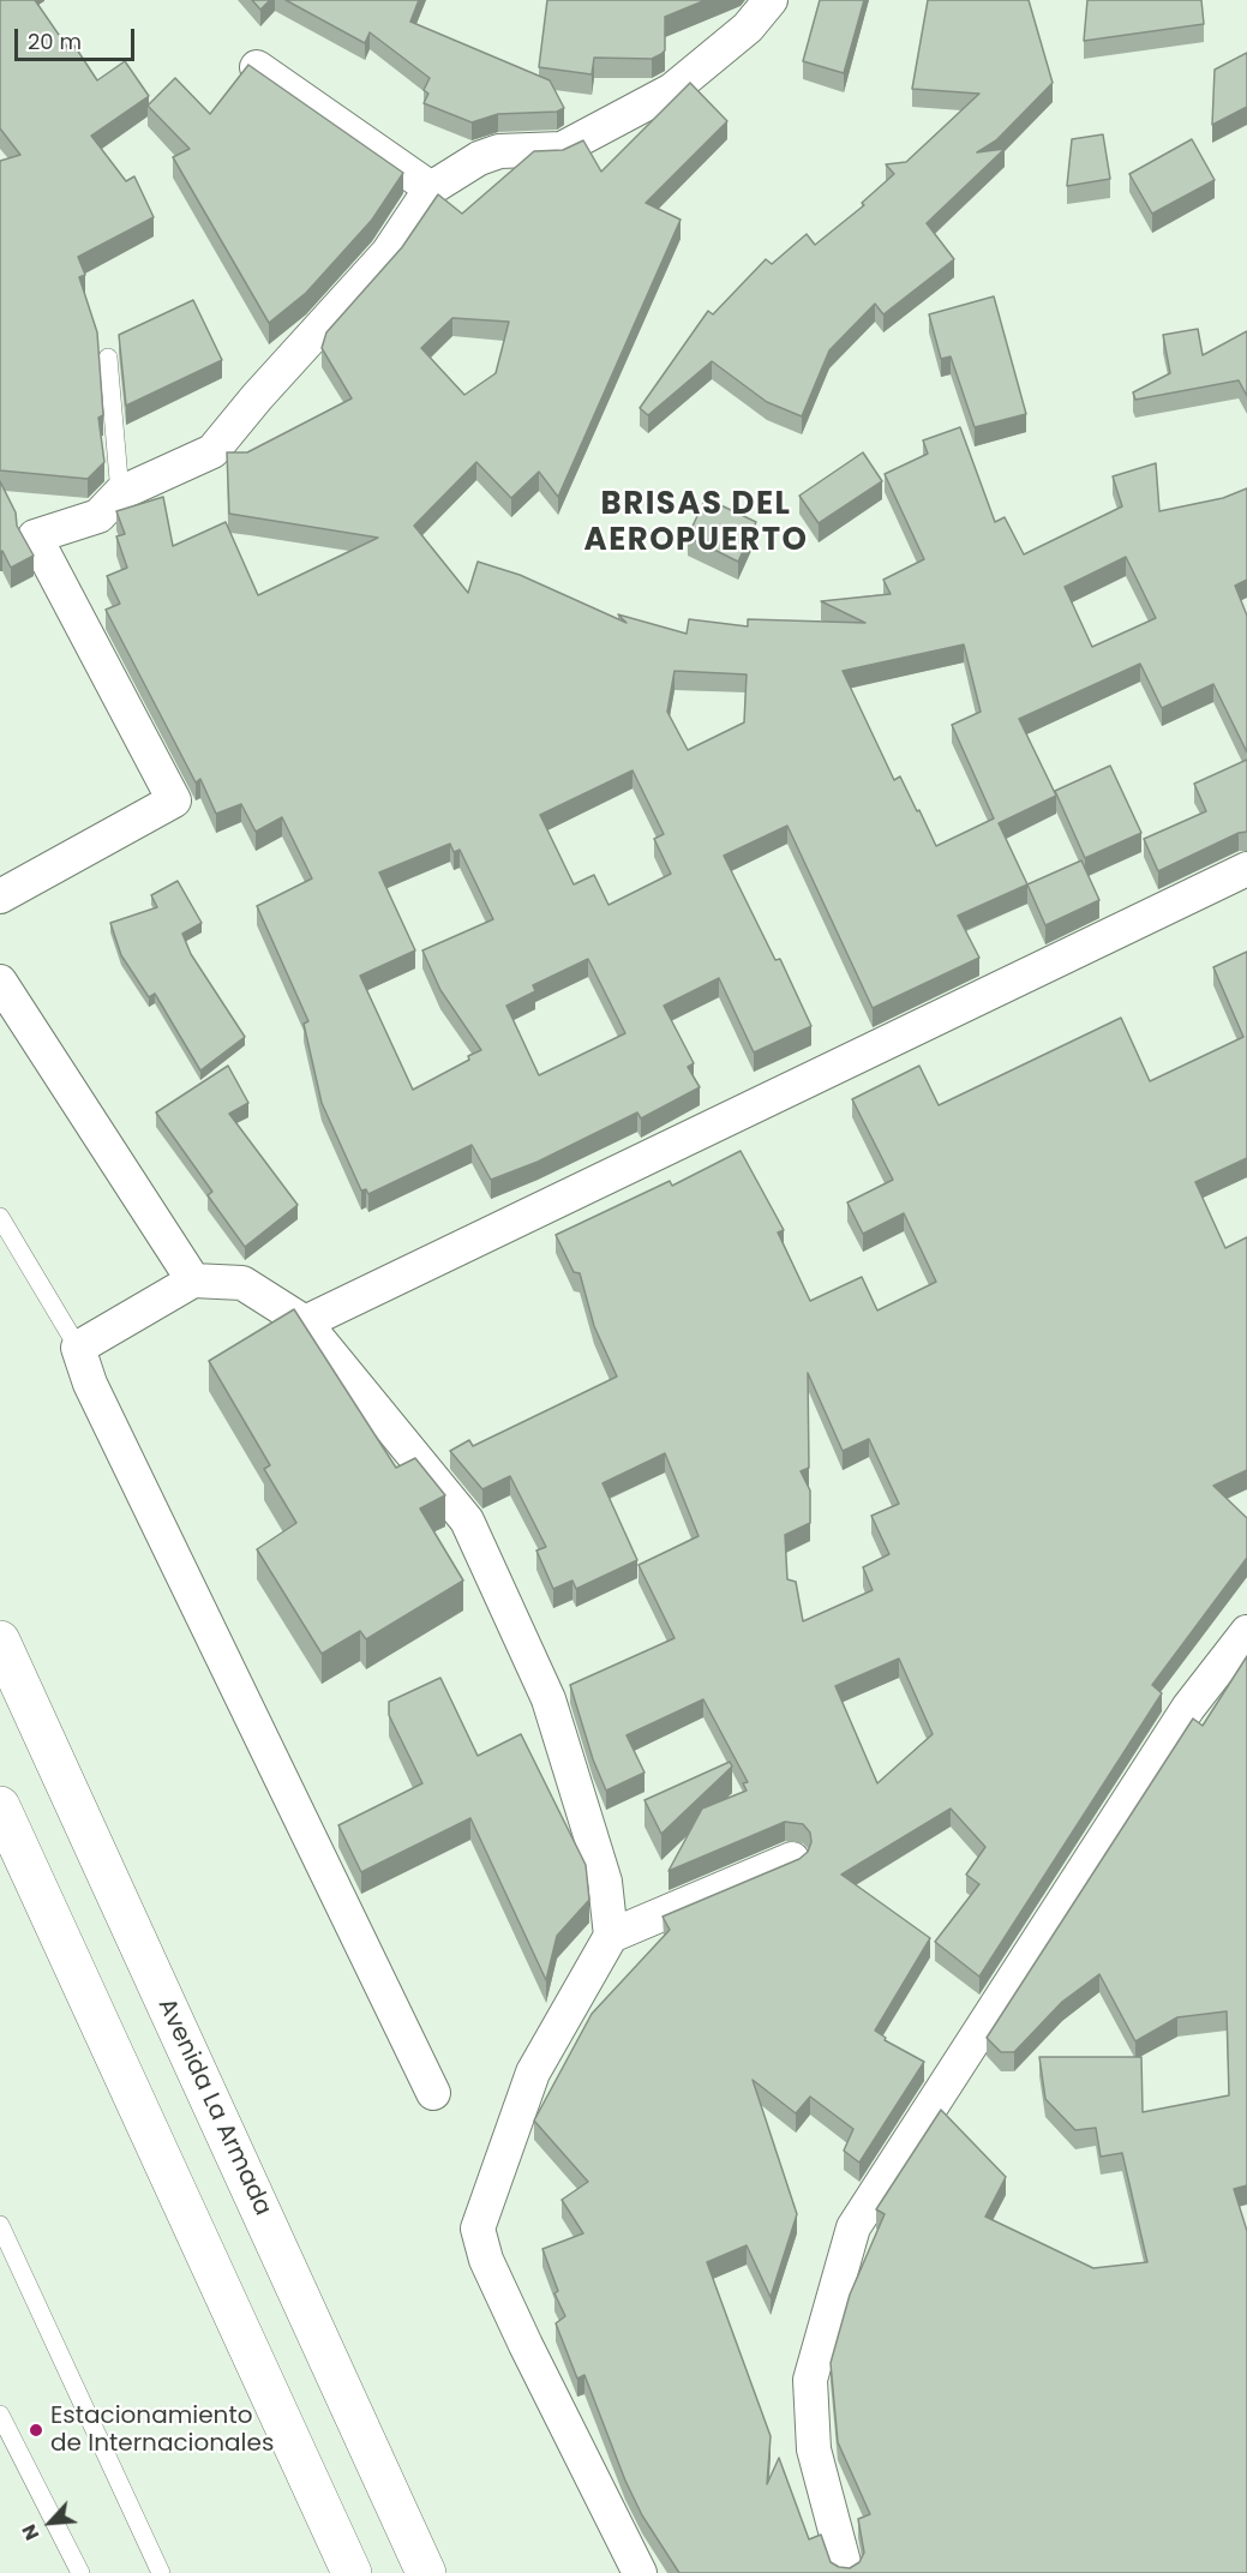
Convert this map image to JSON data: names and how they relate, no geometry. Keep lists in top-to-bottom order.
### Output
{
  "streets": {
    "main road": ["Avenida La Armada"]
  },
  "districts": ["BRISAS DEL AEROPUERTO"],
  "places": ["Estacionamiento de Internacionales"],
  "scale_bar": "20 m",
  "north": "bottom left"
}
